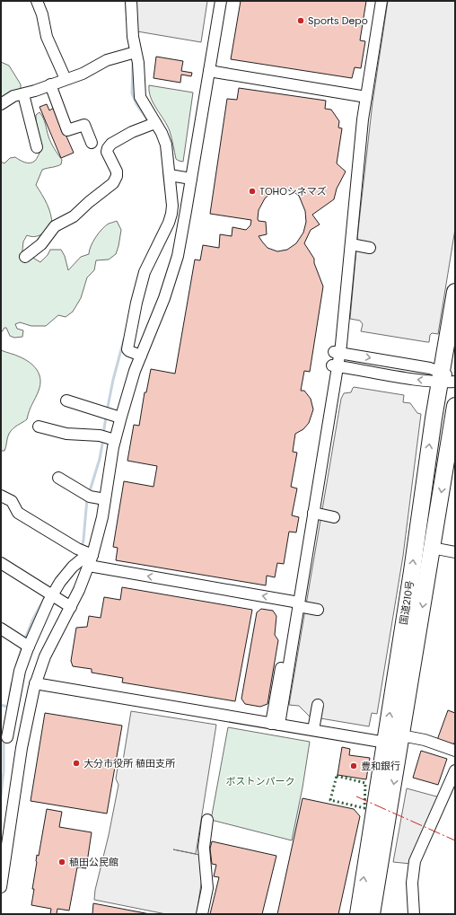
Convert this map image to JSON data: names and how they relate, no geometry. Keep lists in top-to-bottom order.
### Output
{
  "streets": {
    "highway": ["国道210号"]
  },
  "parks": ["ボストンパーク"],
  "places": [
    "Sports Depo",
    "TOHOシネマズ",
    "大分市役所 稙田支所",
    "豊和銀行",
    "稙田公民館"
  ]
}
